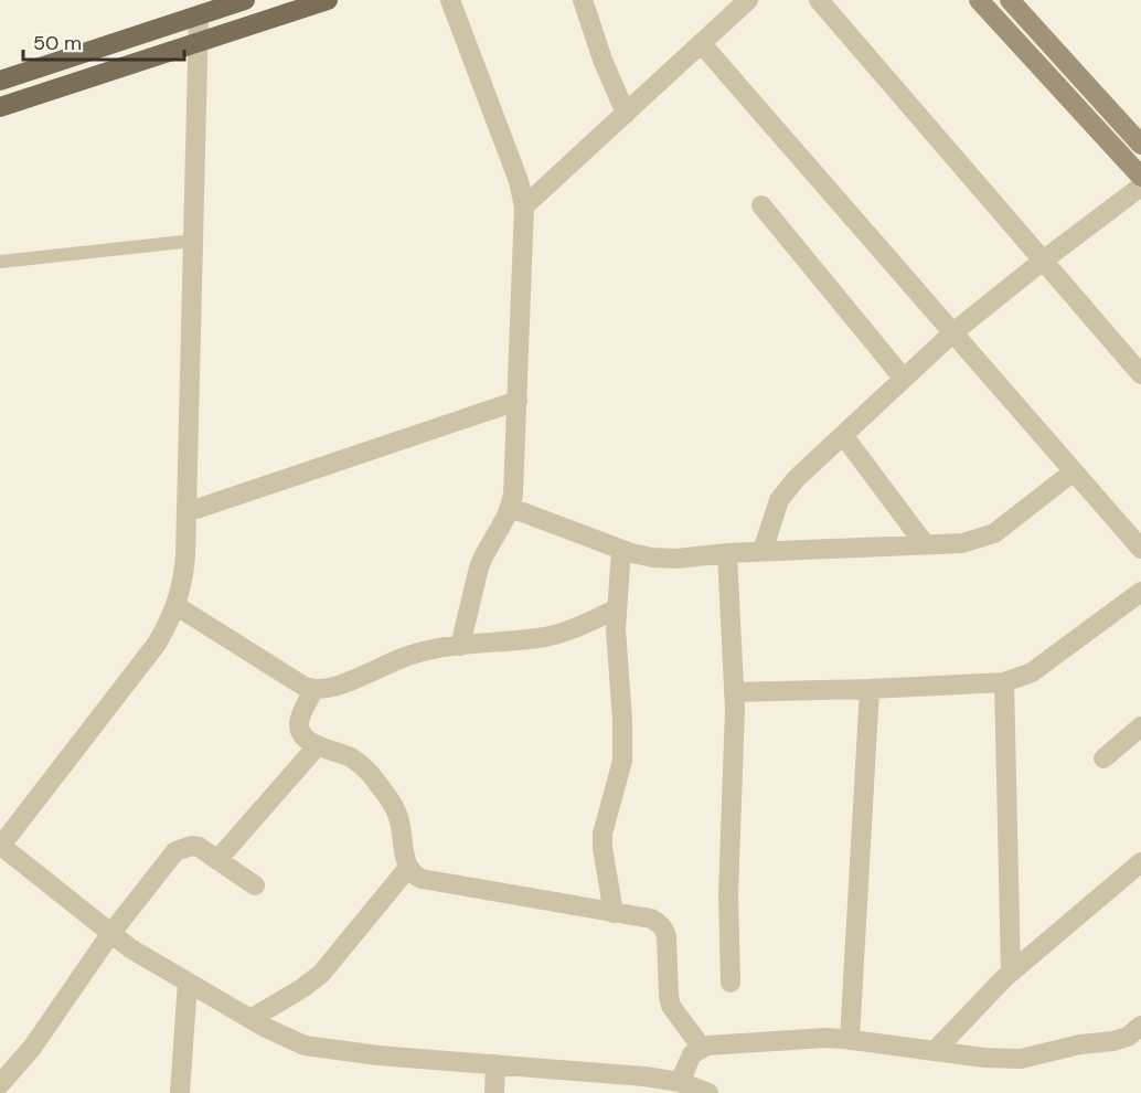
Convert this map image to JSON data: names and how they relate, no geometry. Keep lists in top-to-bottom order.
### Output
{
  "scale_bar": "50 m"
}
